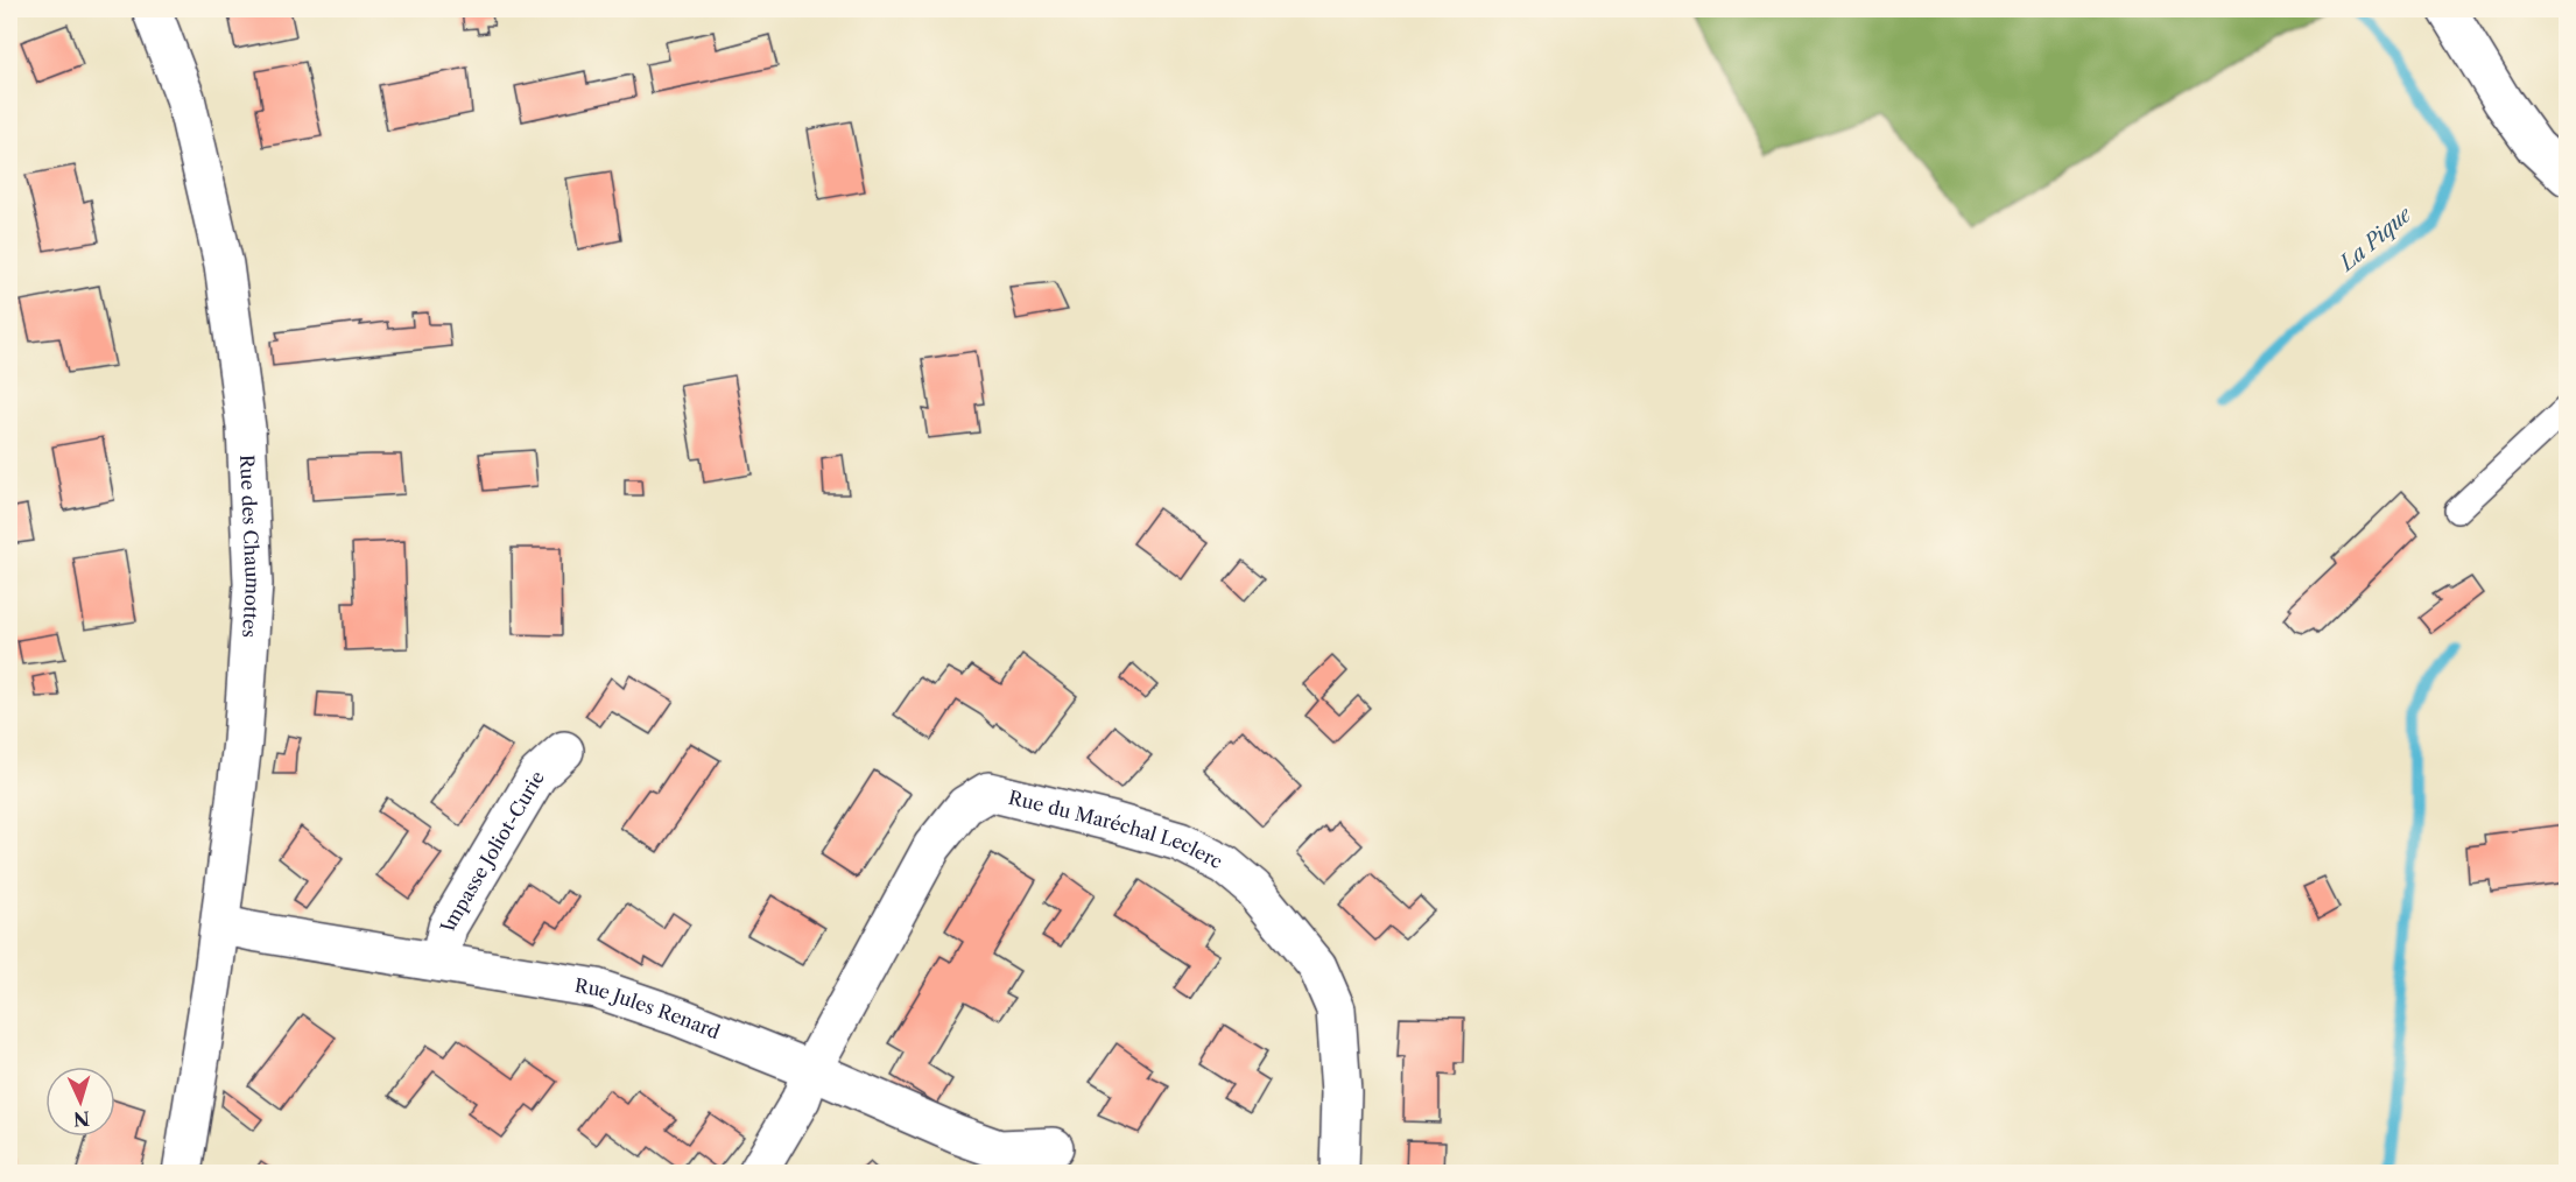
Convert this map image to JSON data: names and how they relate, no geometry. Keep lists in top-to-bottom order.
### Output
{
  "streets": {
    "street": [
      "Rue des Chaumottes",
      "Rue du Maréchal Leclerc",
      "Impasse Joliot-Curie",
      "Rue Jules Renard"
    ]
  },
  "crossings": [
    ["Rue des Chaumottes", "Rue Jules Renard"],
    ["Rue du Maréchal Leclerc", "Rue Jules Renard"],
    ["Impasse Joliot-Curie", "Rue Jules Renard"]
  ],
  "water": ["La Pique"],
  "north": "bottom"
}
